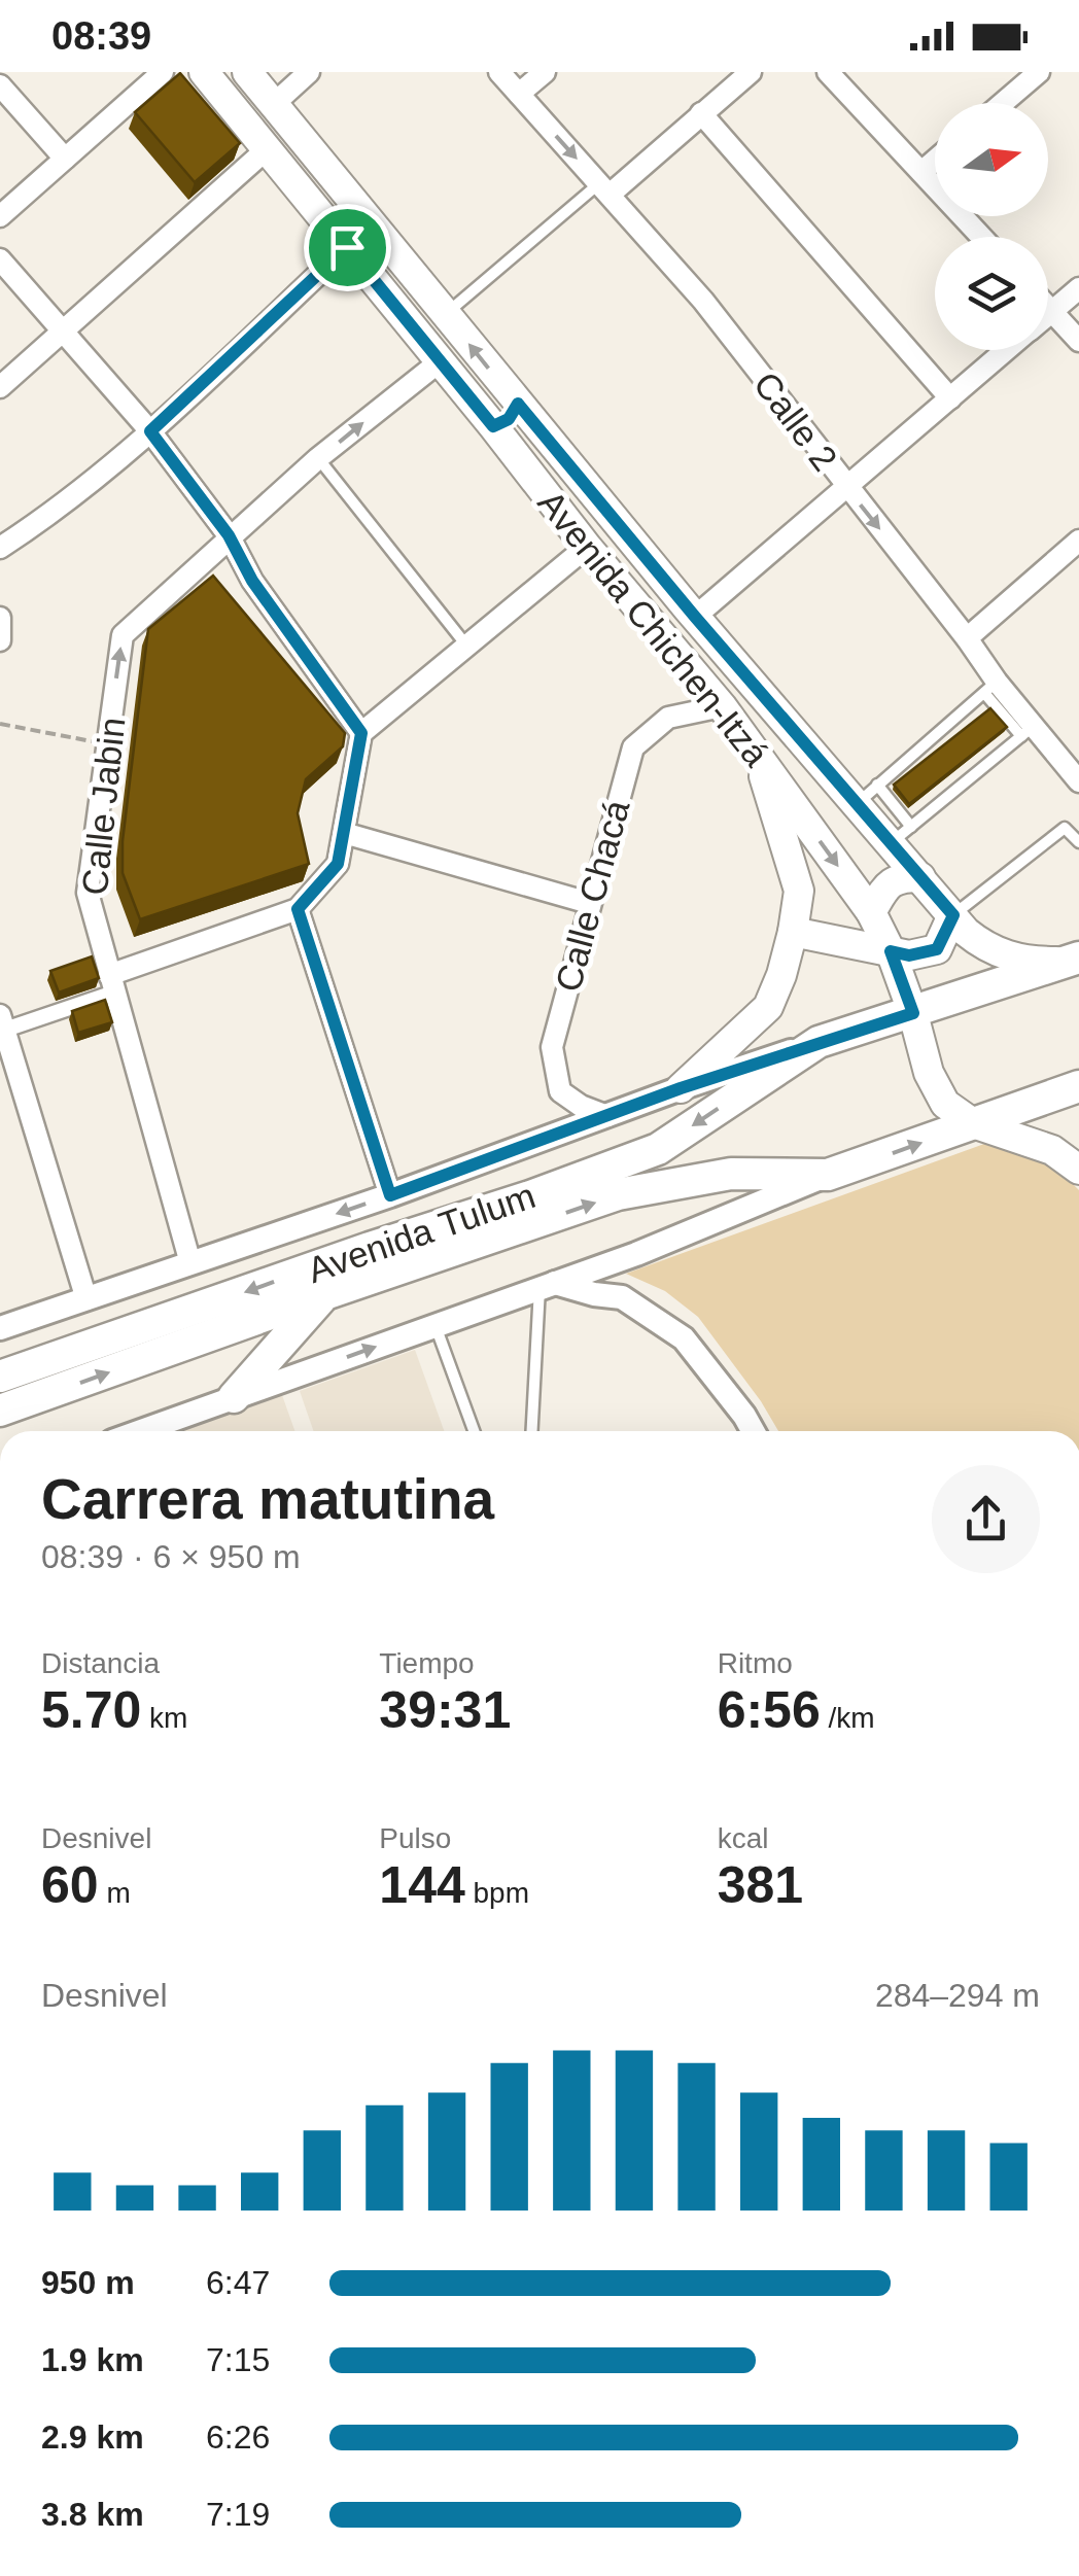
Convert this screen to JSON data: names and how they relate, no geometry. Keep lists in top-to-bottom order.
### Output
{
  "streets": {
    "main road": ["Avenida Chichen-Itzá", "Avenida Tulum"],
    "street": ["Calle 2", "Calle Jabin", "Calle Chacá"]
  },
  "crossings": [
    ["Avenida Chichen-Itzá", "Calle Jabin"],
    ["Avenida Chichen-Itzá", "Calle Chacá"],
    ["Avenida Chichen-Itzá", "Avenida Tulum"],
    ["Calle Jabin", "Avenida Tulum"],
    ["Calle Chacá", "Avenida Tulum"]
  ],
  "one_way": ["Calle 2"],
  "north": "right",
  "page": {
    "status": "08:39",
    "heading": ["Carrera matutina", "08:39 · 6 × 950 m"],
    "stats": [
      ["Distancia", "5.70 km"],
      ["Tiempo", "39:31"],
      ["Ritmo", "6:56 /km"],
      ["Desnivel", "60 m"],
      ["Pulso", "144 bpm"],
      ["kcal", "381"]
    ],
    "chart": ["Desnivel", "284–294 m"],
    "list": [
      {
        "name": "950 m",
        "note": "6:47"
      },
      {
        "name": "1.9 km",
        "note": "7:15"
      },
      {
        "name": "2.9 km",
        "note": "6:26"
      },
      {
        "name": "3.8 km",
        "note": "7:19"
      }
    ]
  }
}
